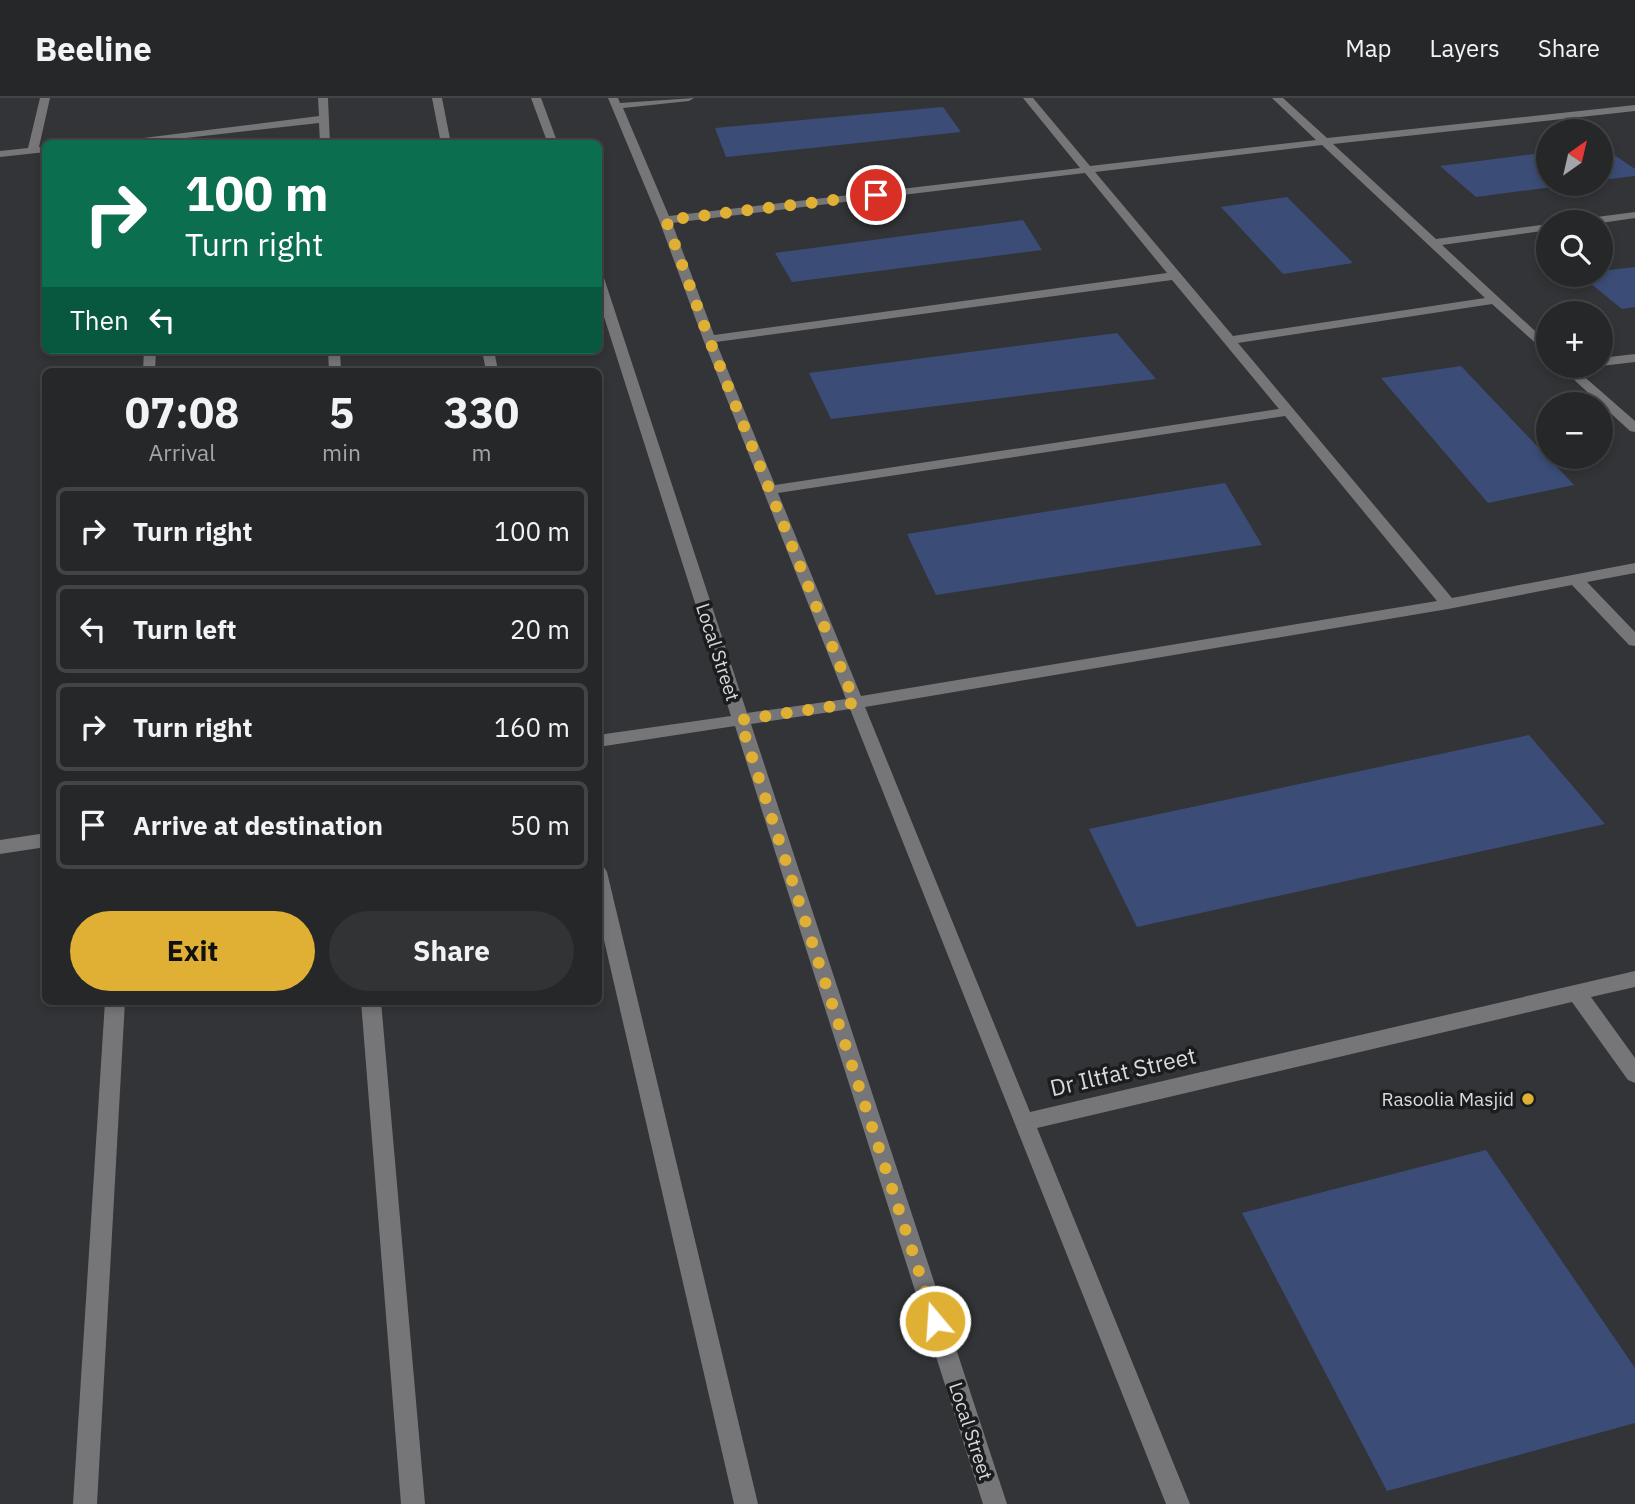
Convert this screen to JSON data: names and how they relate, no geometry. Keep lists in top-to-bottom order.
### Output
{
  "streets": {
    "street": ["Local Street", "Dr Iltfat Street"]
  },
  "places": ["Rasoolia Masjid"],
  "north": "top right",
  "page": {
    "header": "Beeline",
    "nav": ["Map", "Layers", "Share"],
    "map_buttons": ["+", "−"],
    "turn": ["100 m", "Turn right"],
    "then": "Then",
    "eta": [
      "07:08",
      "Arrival",
      "5",
      "min",
      "330",
      "m"
    ],
    "list": [
      {
        "name": "Turn right",
        "value": "100 m"
      },
      {
        "name": "Turn left",
        "value": "20 m"
      },
      {
        "name": "Turn right",
        "value": "160 m"
      },
      {
        "name": "Arrive at destination",
        "value": "50 m"
      }
    ],
    "buttons": ["Exit", "Share"]
  }
}
